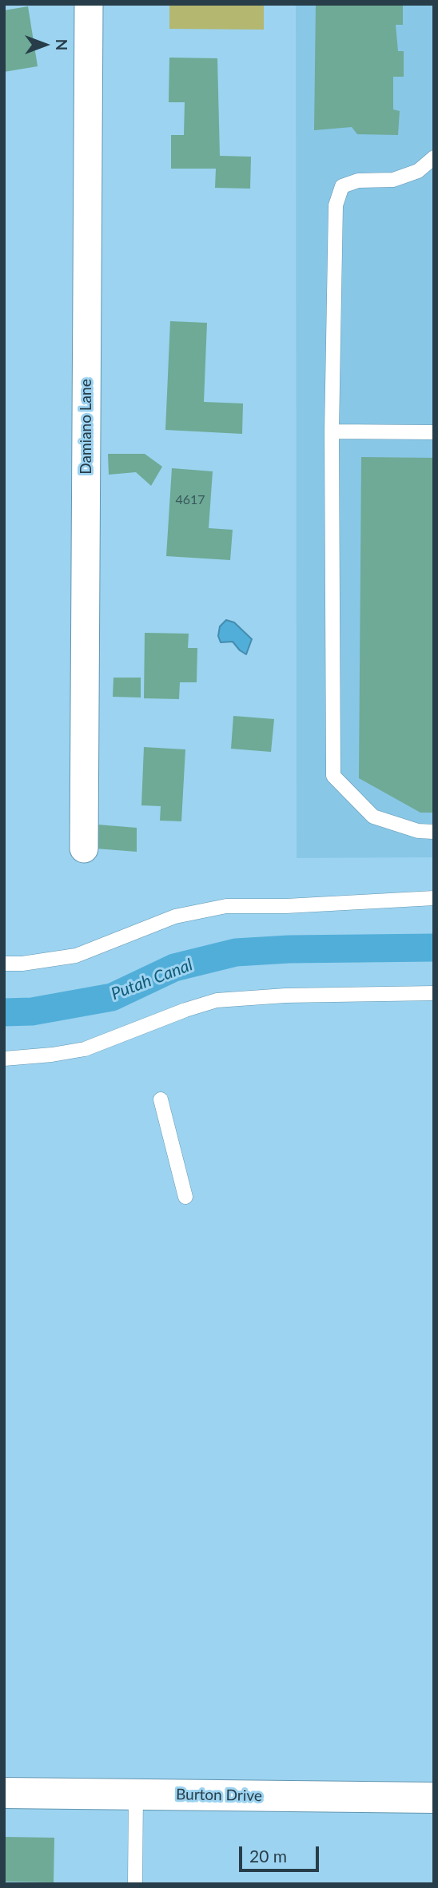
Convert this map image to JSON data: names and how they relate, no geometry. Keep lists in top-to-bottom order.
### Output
{
  "streets": {
    "street": ["Damiano Lane", "Burton Drive"]
  },
  "water": ["Putah Canal"],
  "house_numbers": ["4617"],
  "scale_bar": "20 m",
  "north": "right"
}
